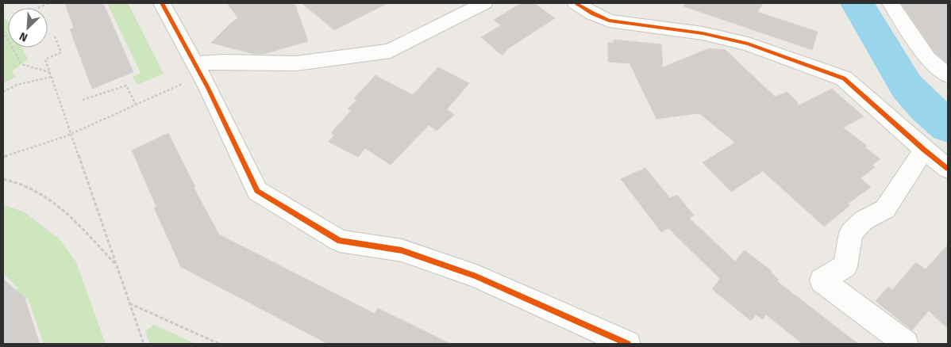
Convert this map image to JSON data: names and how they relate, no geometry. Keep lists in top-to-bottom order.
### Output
{
  "north": "bottom left"
}
